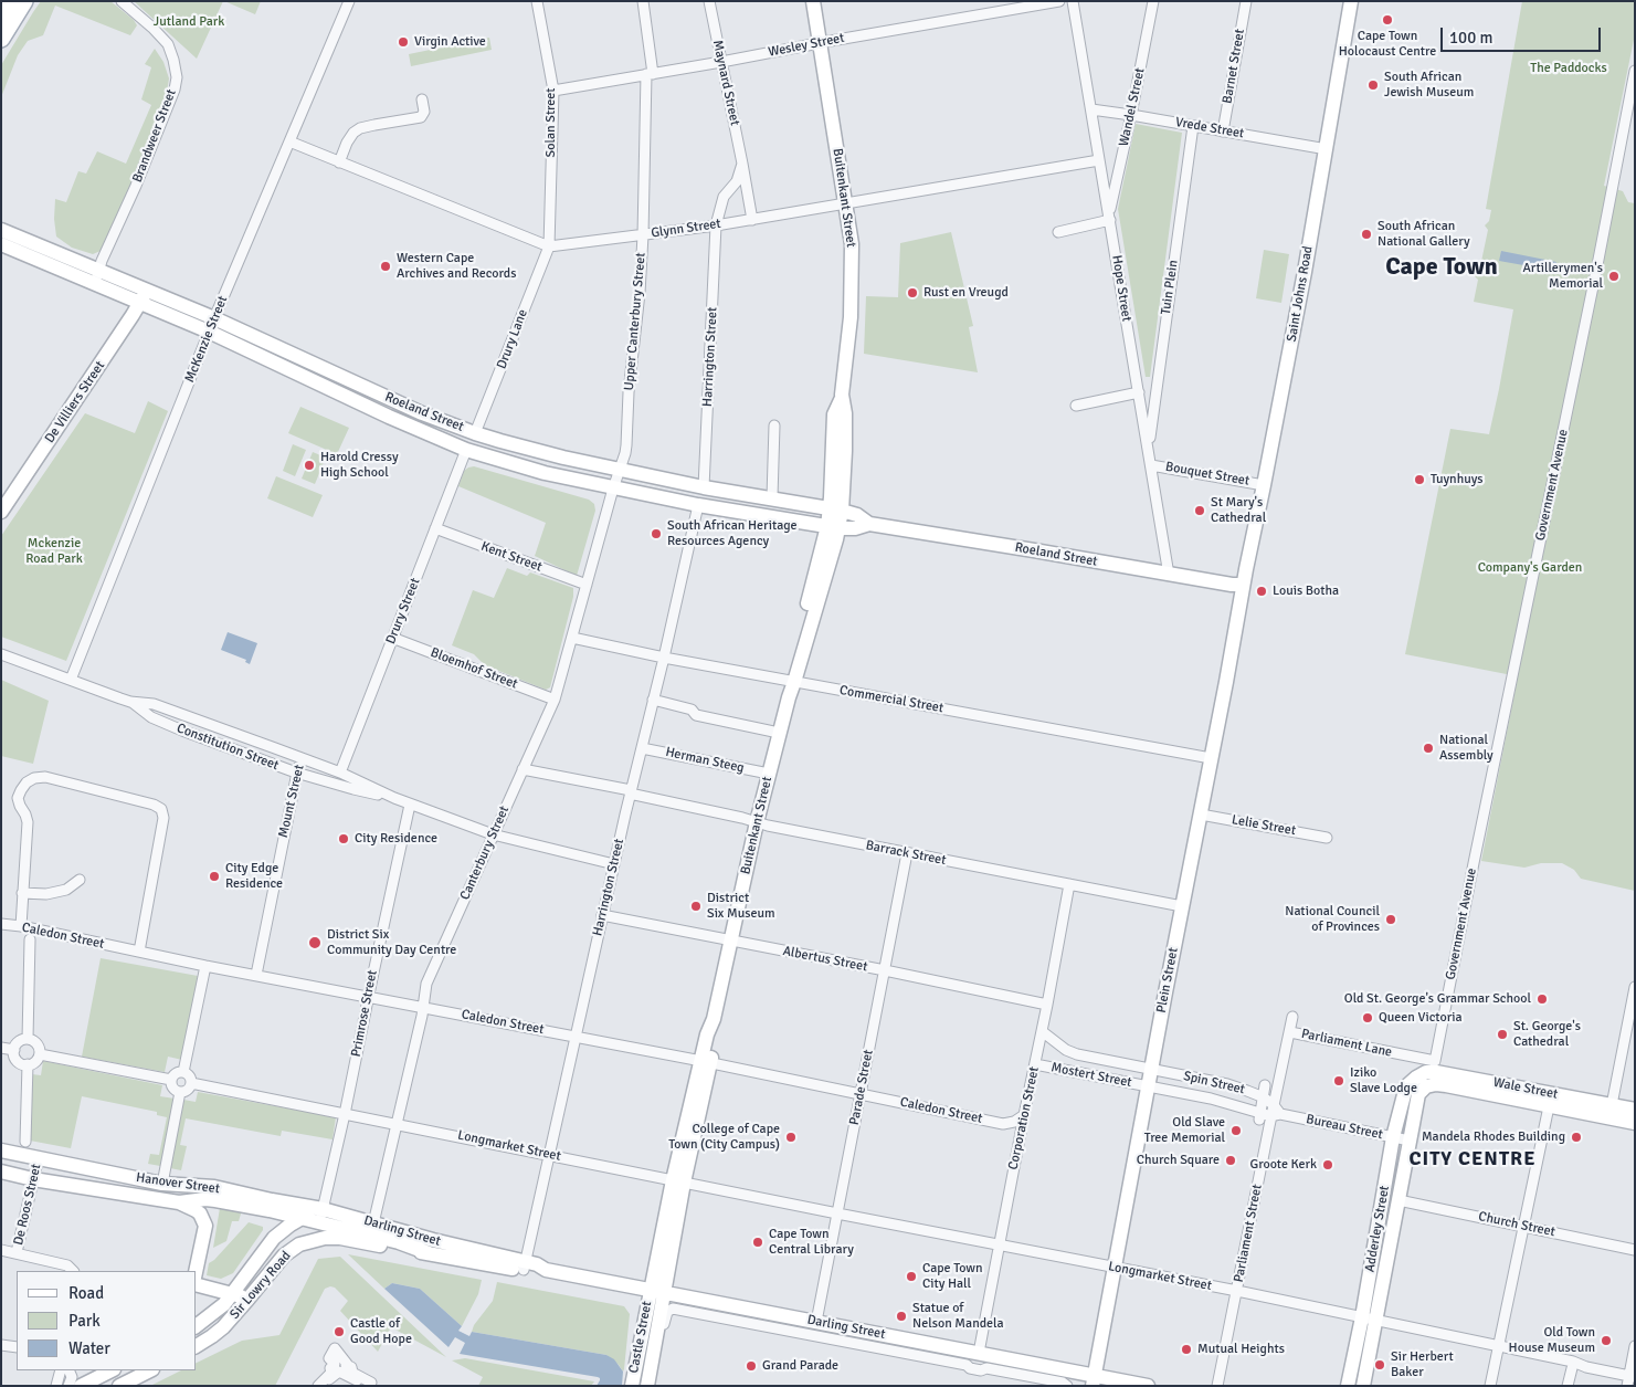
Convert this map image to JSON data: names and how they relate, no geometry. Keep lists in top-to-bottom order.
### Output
{
  "streets": {
    "main road": [
      "Buitenkant Street",
      "Saint Johns Road",
      "De Villiers Street",
      "Roeland Street",
      "Plein Street",
      "Wale Street",
      "Hanover Street",
      "Adderley Street",
      "Darling Street",
      "Sir Lowry Road",
      "Castle Street"
    ],
    "street": [
      "Wesley Street",
      "Barnet Street",
      "Maynard Street",
      "Wandel Street",
      "Solan Street",
      "Vrede Street",
      "Brandweer Street",
      "Glynn Street",
      "Tuin Plein",
      "Hope Street",
      "Upper Canterbury Street",
      "McKenzie Street",
      "Drury Lane",
      "Harrington Street",
      "Bouquet Street",
      "Government Avenue",
      "Kent Street",
      "Drury Street",
      "Bloemhof Street",
      "Commercial Street",
      "Constitution Street",
      "Herman Steeg",
      "Mount Street",
      "Lelie Street",
      "Canterbury Street",
      "Barrack Street",
      "Caledon Street",
      "Albertus Street",
      "Primrose Street",
      "Parliament Lane",
      "Mostert Street",
      "Spin Street",
      "Parade Street",
      "Corporation Street",
      "Bureau Street",
      "Longmarket Street",
      "De Roos Street",
      "Church Street",
      "Parliament Street"
    ]
  },
  "crossings": [
    ["Wesley Street", "Maynard Street"],
    ["Wesley Street", "Solan Street"],
    ["Wesley Street", "Buitenkant Street"],
    ["Wesley Street", "Upper Canterbury Street"],
    ["Barnet Street", "Vrede Street"],
    ["Maynard Street", "Glynn Street"],
    ["Wandel Street", "Vrede Street"],
    ["Wandel Street", "Hope Street"],
    ["Solan Street", "Glynn Street"],
    ["Solan Street", "Drury Lane"],
    ["Vrede Street", "Tuin Plein"],
    ["Vrede Street", "Hope Street"],
    ["Vrede Street", "Saint Johns Road"],
    ["Brandweer Street", "Roeland Street"],
    ["Buitenkant Street", "Glynn Street"],
    ["Buitenkant Street", "Roeland Street"],
    ["Buitenkant Street", "Commercial Street"],
    ["Buitenkant Street", "Herman Steeg"],
    ["Buitenkant Street", "Barrack Street"],
    ["Buitenkant Street", "Caledon Street"],
    ["Buitenkant Street", "Albertus Street"],
    ["Buitenkant Street", "Longmarket Street"],
    ["Buitenkant Street", "Darling Street"],
    ["Buitenkant Street", "Castle Street"],
    ["Glynn Street", "Hope Street"],
    ["Glynn Street", "Upper Canterbury Street"],
    ["Glynn Street", "McKenzie Street"],
    ["Glynn Street", "Drury Lane"],
    ["Glynn Street", "Harrington Street"],
    ["Tuin Plein", "Hope Street"],
    ["Hope Street", "Roeland Street"],
    ["Hope Street", "Bouquet Street"],
    ["Saint Johns Road", "Roeland Street"],
    ["Saint Johns Road", "Bouquet Street"],
    ["Saint Johns Road", "Plein Street"],
    ["Upper Canterbury Street", "Roeland Street"],
    ["Upper Canterbury Street", "Canterbury Street"],
    ["McKenzie Street", "Roeland Street"],
    ["McKenzie Street", "Constitution Street"],
    ["Drury Lane", "Roeland Street"],
    ["Harrington Street", "Roeland Street"],
    ["Harrington Street", "Commercial Street"],
    ["Harrington Street", "Constitution Street"],
    ["Harrington Street", "Herman Steeg"],
    ["Harrington Street", "Barrack Street"],
    ["Harrington Street", "Caledon Street"],
    ["Harrington Street", "Albertus Street"],
    ["Harrington Street", "Longmarket Street"],
    ["Harrington Street", "Darling Street"],
    ["De Villiers Street", "Roeland Street"],
    ["Roeland Street", "Drury Street"],
    ["Roeland Street", "Canterbury Street"],
    ["Roeland Street", "Plein Street"],
    ["Government Avenue", "Parliament Lane"],
    ["Kent Street", "Drury Street"],
    ["Kent Street", "Canterbury Street"],
    ["Drury Street", "Bloemhof Street"],
    ["Drury Street", "Constitution Street"],
    ["Bloemhof Street", "Canterbury Street"],
    ["Commercial Street", "Canterbury Street"],
    ["Commercial Street", "Plein Street"],
    ["Constitution Street", "Mount Street"],
    ["Constitution Street", "Canterbury Street"],
    ["Constitution Street", "Primrose Street"],
    ["Mount Street", "Caledon Street"],
    ["Lelie Street", "Plein Street"],
    ["Canterbury Street", "Barrack Street"],
    ["Canterbury Street", "Caledon Street"],
    ["Canterbury Street", "Longmarket Street"],
    ["Canterbury Street", "Darling Street"],
    ["Barrack Street", "Plein Street"],
    ["Barrack Street", "Parade Street"],
    ["Barrack Street", "Corporation Street"],
    ["Caledon Street", "Primrose Street"],
    ["Caledon Street", "Parade Street"],
    ["Albertus Street", "Parade Street"],
    ["Albertus Street", "Corporation Street"],
    ["Plein Street", "Mostert Street"],
    ["Plein Street", "Spin Street"],
    ["Plein Street", "Longmarket Street"],
    ["Plein Street", "Darling Street"],
    ["Primrose Street", "Longmarket Street"],
    ["Primrose Street", "Hanover Street"],
    ["Primrose Street", "Darling Street"],
    ["Parliament Lane", "Parliament Street"],
    ["Mostert Street", "Spin Street"],
    ["Mostert Street", "Corporation Street"],
    ["Spin Street", "Bureau Street"],
    ["Spin Street", "Parliament Street"],
    ["Parade Street", "Longmarket Street"],
    ["Parade Street", "Darling Street"],
    ["Wale Street", "Adderley Street"],
    ["Corporation Street", "Longmarket Street"],
    ["Corporation Street", "Darling Street"],
    ["Bureau Street", "Adderley Street"],
    ["Bureau Street", "Parliament Street"],
    ["Longmarket Street", "Adderley Street"],
    ["Longmarket Street", "Parliament Street"],
    ["Hanover Street", "De Roos Street"],
    ["Hanover Street", "Darling Street"],
    ["Hanover Street", "Sir Lowry Road"],
    ["Church Street", "Adderley Street"],
    ["Darling Street", "Sir Lowry Road"],
    ["Darling Street", "Castle Street"]
  ],
  "districts": ["Cape Town", "CITY CENTRE"],
  "parks": [
    "Jutland Park",
    "The Paddocks",
    "Mckenzie Road Park",
    "Company's Garden"
  ],
  "places": [
    "Cape Town Holocaust Centre",
    "Virgin Active",
    "South African Jewish Museum",
    "South African National Gallery",
    "Western Cape Archives and Records",
    "Artillerymen's Memorial",
    "Rust en Vreugd",
    "Harold Cressy High School",
    "Tuynhuys",
    "St Mary's Cathedral",
    "South African Heritage Resources Agency",
    "Louis Botha",
    "National Assembly",
    "City Residence",
    "City Edge Residence",
    "District Six Museum",
    "National Council of Provinces",
    "District Six Community Day Centre",
    "Old St. George's Grammar School",
    "Queen Victoria",
    "St. George's Cathedral",
    "Iziko Slave Lodge",
    "Old Slave Tree Memorial",
    "College of Cape Town (City Campus)",
    "Mandela Rhodes Building",
    "Church Square",
    "Groote Kerk",
    "Cape Town Central Library",
    "Cape Town City Hall",
    "Statue of Nelson Mandela",
    "Castle of Good Hope",
    "Old Town House Museum",
    "Mutual Heights",
    "Sir Herbert Baker",
    "Grand Parade"
  ],
  "legend": ["Road", "Park", "Water"],
  "scale_bar": "100 m"
}
